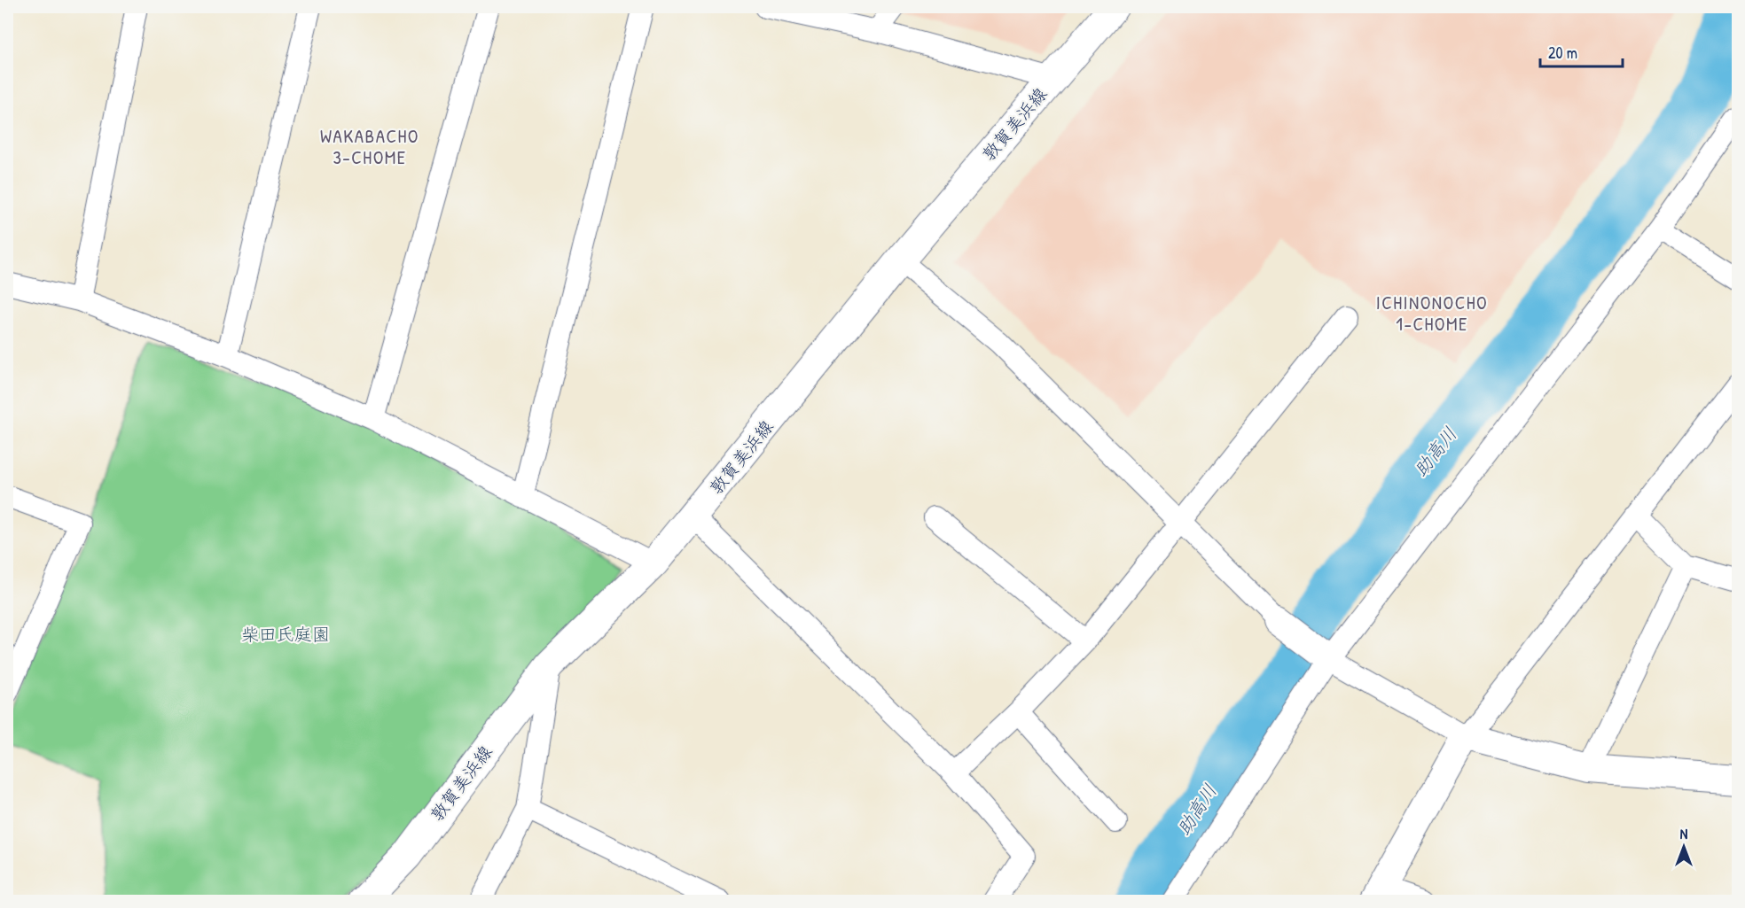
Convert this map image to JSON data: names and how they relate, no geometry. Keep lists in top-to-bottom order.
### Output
{
  "streets": {
    "main road": ["敦賀美浜線"]
  },
  "districts": ["WAKABACHO 3-CHOME", "ICHINONOCHO 1-CHOME"],
  "water": ["助高川"],
  "parks": ["柴田氏庭園"],
  "scale_bar": "20 m",
  "north": "top"
}
